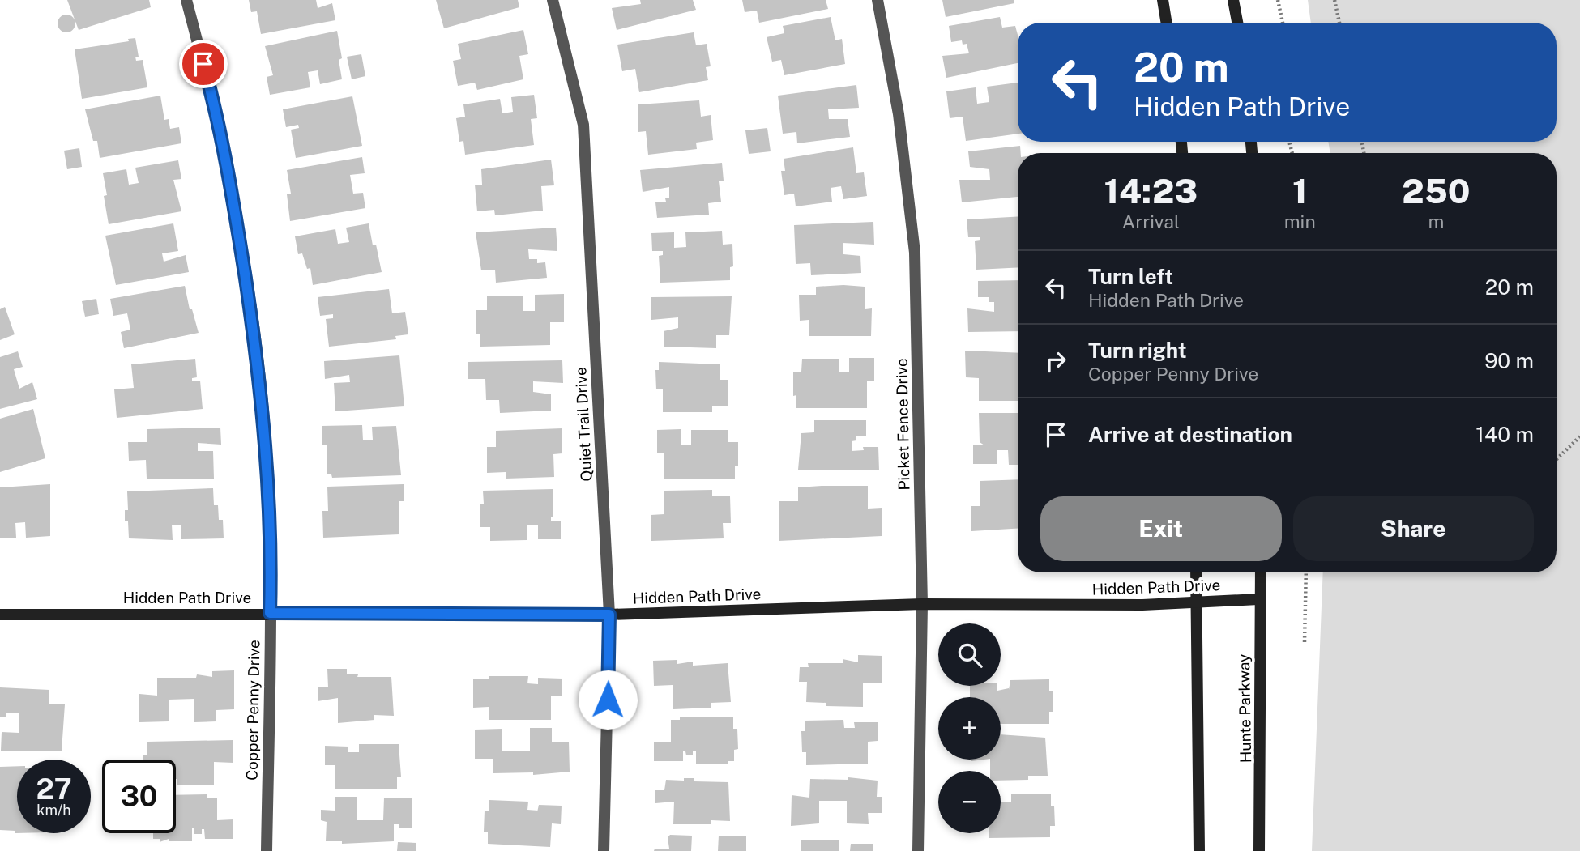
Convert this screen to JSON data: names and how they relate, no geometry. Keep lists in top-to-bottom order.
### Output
{
  "streets": {
    "street": [
      "Quiet Trail Drive",
      "Picket Fence Drive",
      "Hidden Path Drive",
      "Hunte Parkway",
      "Copper Penny Drive"
    ]
  },
  "crossings": [
    ["Quiet Trail Drive", "Hidden Path Drive"],
    ["Picket Fence Drive", "Hidden Path Drive"],
    ["Hidden Path Drive", "Hunte Parkway"],
    ["Hidden Path Drive", "Copper Penny Drive"]
  ],
  "page": {
    "turn": ["20 m", "Hidden Path Drive"],
    "eta": [
      "14:23",
      "Arrival",
      "1",
      "min",
      "250",
      "m"
    ],
    "list": [
      {
        "name": "Turn left",
        "note": "Hidden Path Drive",
        "value": "20 m"
      },
      {
        "name": "Turn right",
        "note": "Copper Penny Drive",
        "value": "90 m"
      },
      {
        "name": "Arrive at destination",
        "value": "140 m"
      }
    ],
    "buttons": ["Exit", "Share"],
    "map_buttons": ["+", "−"],
    "speed": "27 km/h",
    "limit": "30"
  }
}
